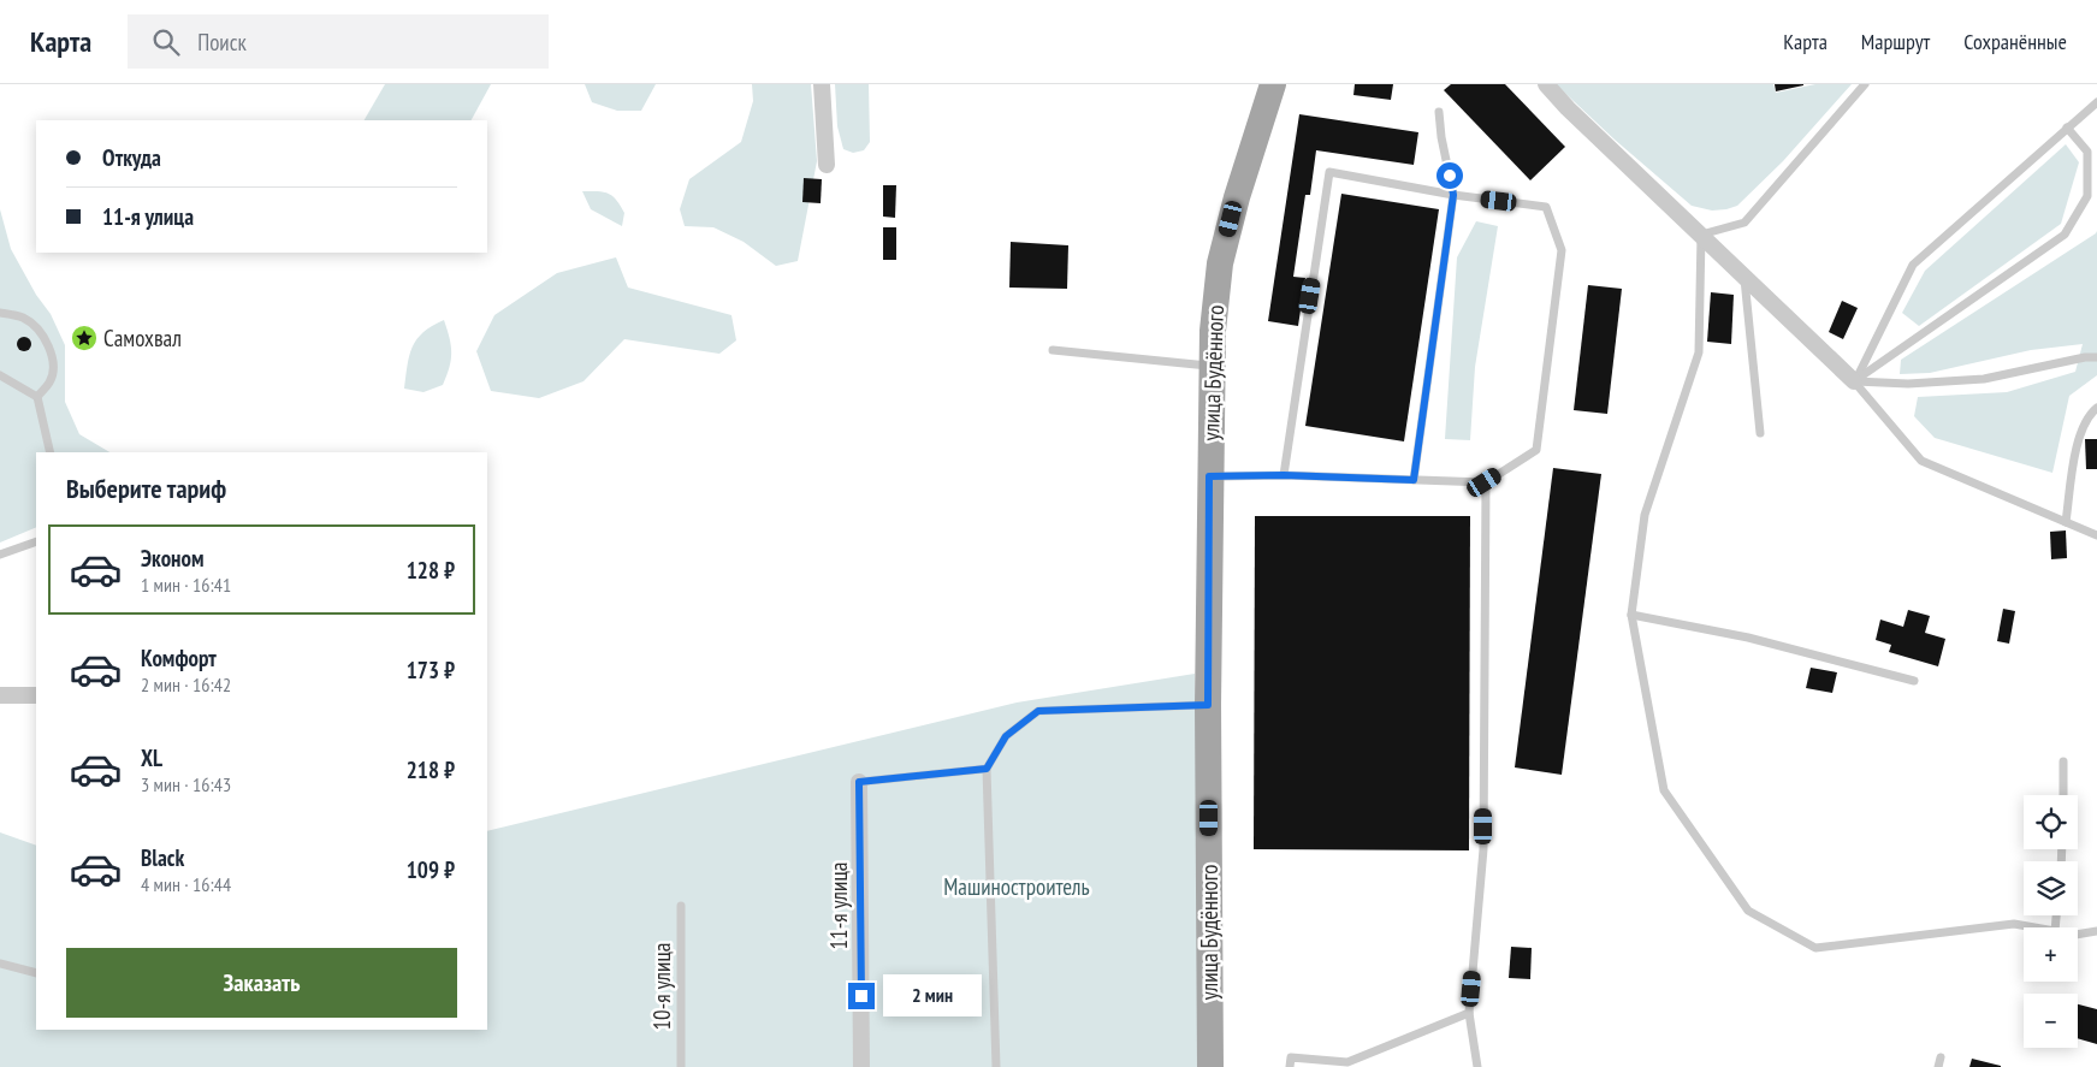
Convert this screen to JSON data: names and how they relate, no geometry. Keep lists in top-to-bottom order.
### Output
{
  "streets": {
    "main road": ["улица Будённого"],
    "street": ["11-я улица"],
    "lane": ["10-я улица"]
  },
  "parks": ["Машиностроитель"],
  "places": {
    "place": ["Самохвал"]
  },
  "page": {
    "header": "Карта",
    "search": "Поиск",
    "nav": ["Карта", "Маршрут", "Сохранённые"],
    "banner": ["Откуда", "11-я улица"],
    "heading": "Выберите тариф",
    "list": [
      {
        "name": "Эконом",
        "note": "1 мин · 16:41",
        "value": "128 ₽"
      },
      {
        "name": "Комфорт",
        "note": "2 мин · 16:42",
        "value": "173 ₽"
      },
      {
        "name": "XL",
        "note": "3 мин · 16:43",
        "value": "218 ₽"
      },
      {
        "name": "Black",
        "note": "4 мин · 16:44",
        "value": "109 ₽"
      }
    ],
    "map_buttons": ["+", "−"],
    "buttons": "Заказать",
    "bubble": "2 мин"
  }
}
